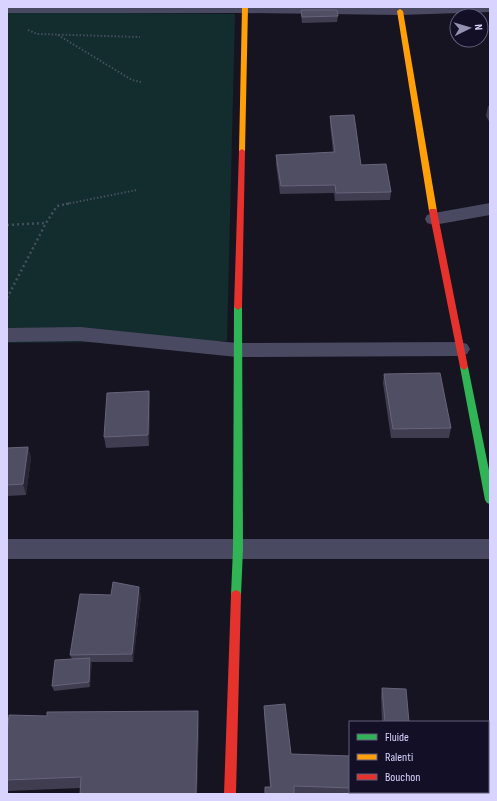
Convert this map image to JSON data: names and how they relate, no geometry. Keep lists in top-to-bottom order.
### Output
{
  "legend": ["Fluide", "Ralenti", "Bouchon"],
  "north": "right"
}
